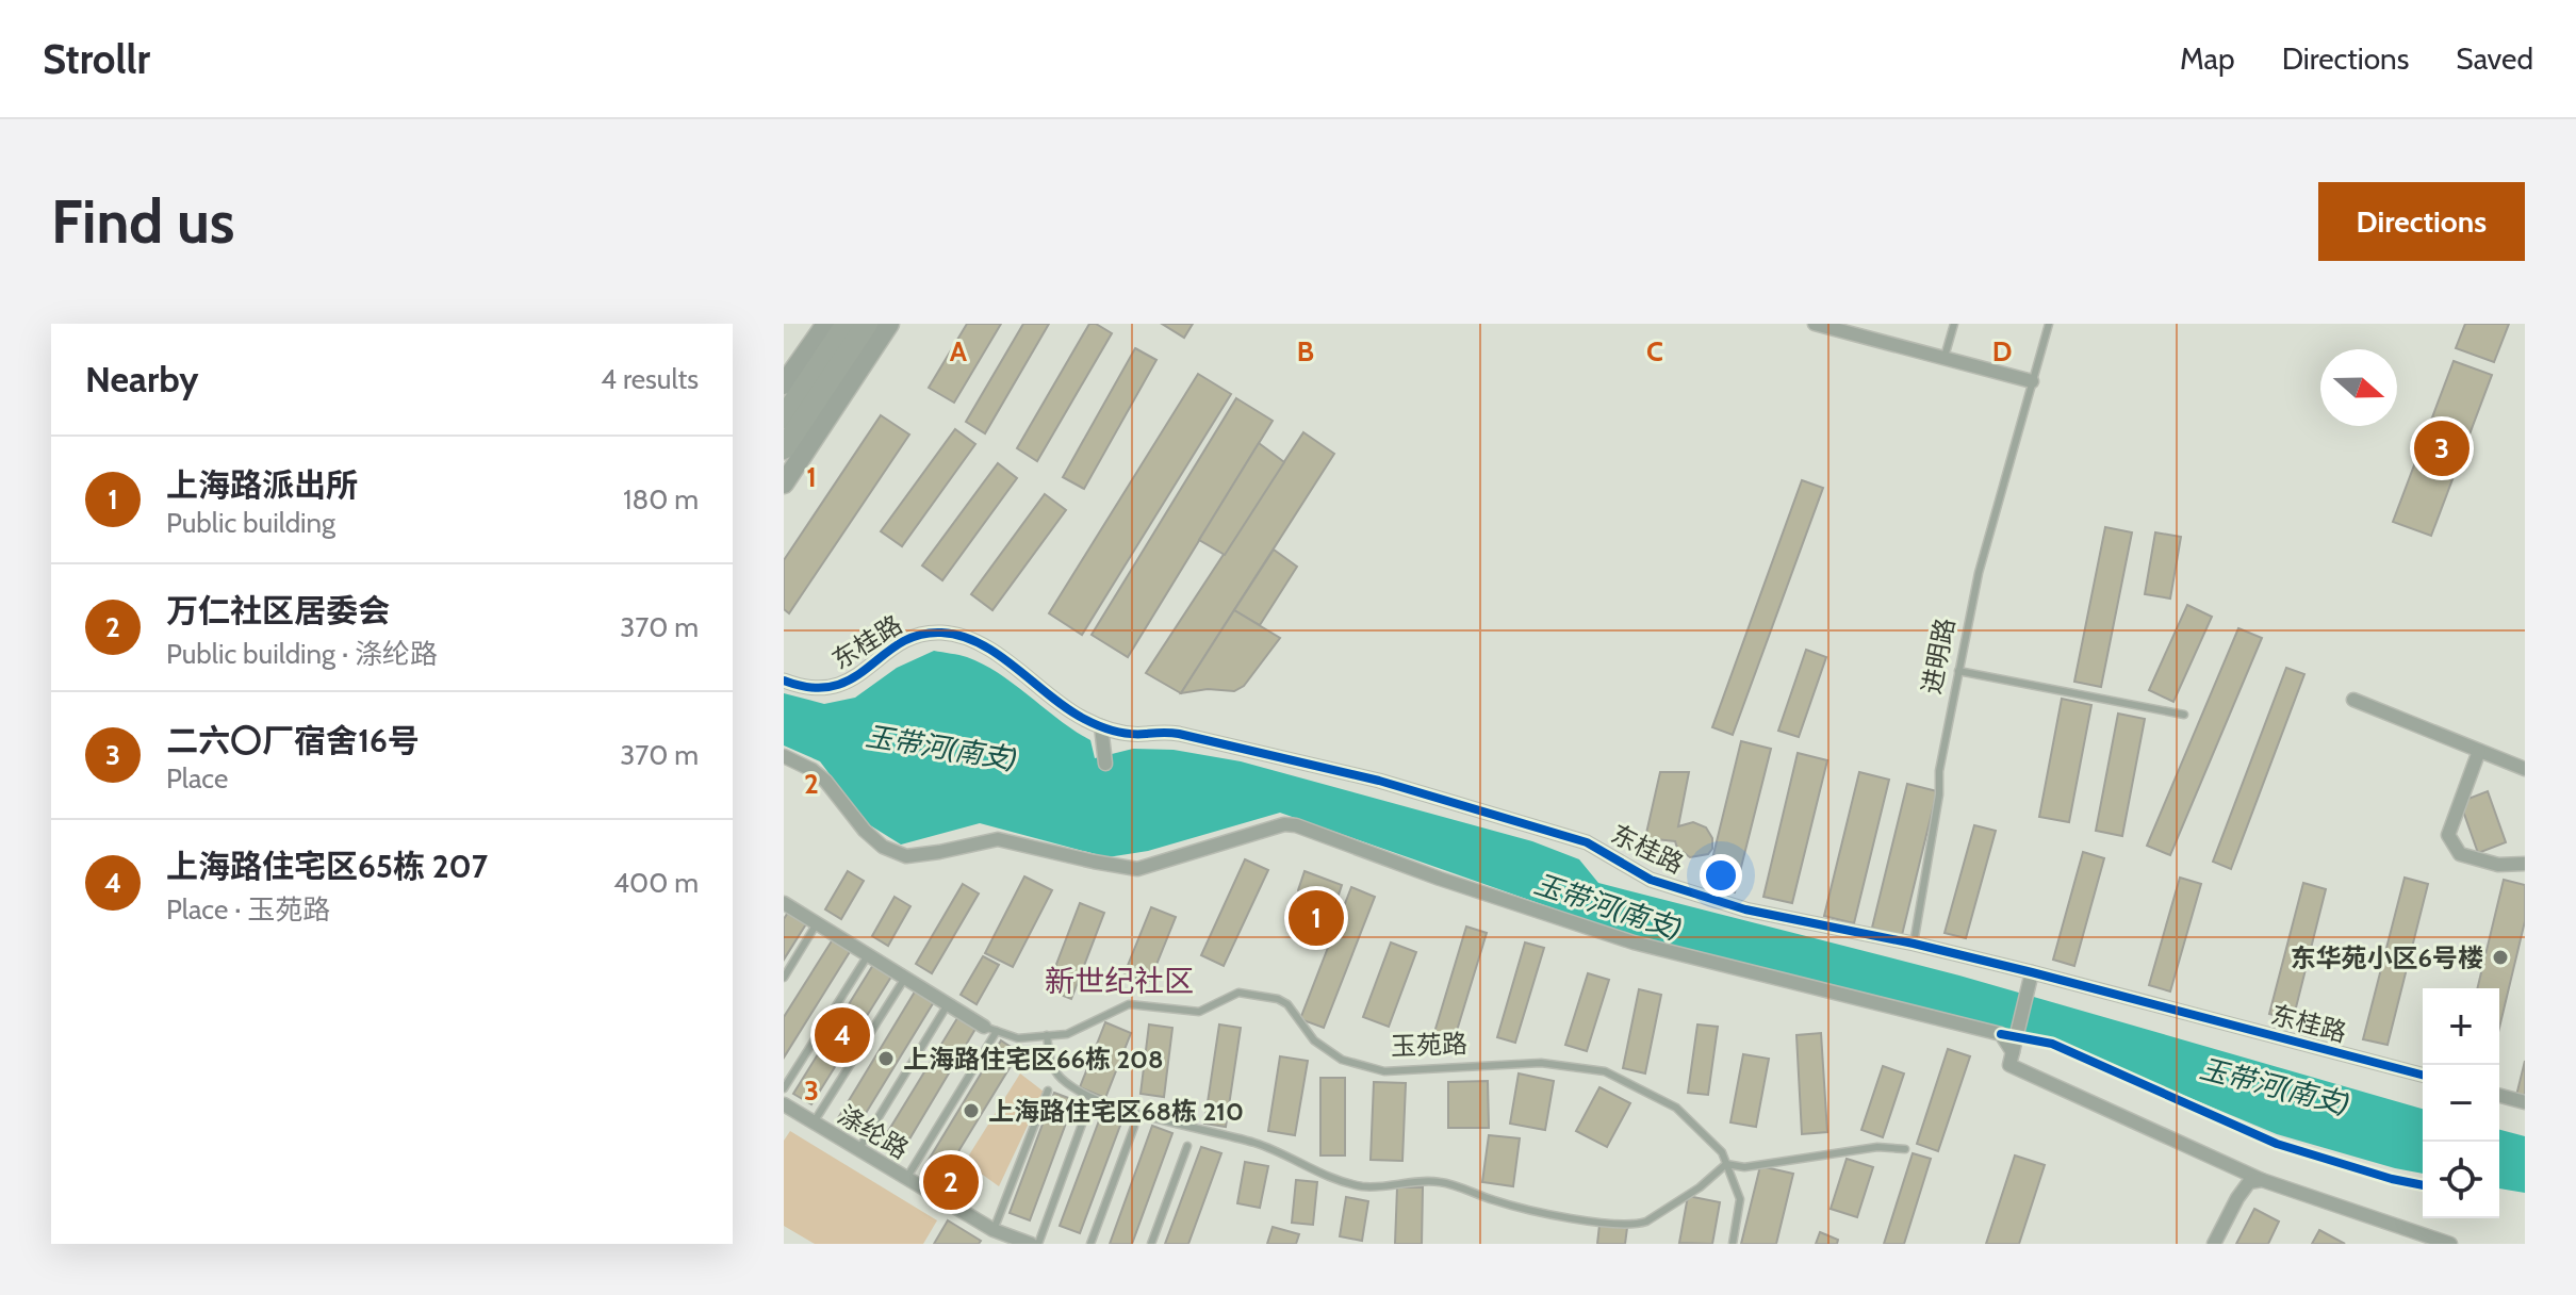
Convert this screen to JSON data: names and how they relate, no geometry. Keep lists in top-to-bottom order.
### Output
{
  "streets": {
    "street": ["东桂路", "玉苑路", "涤纶路"],
    "lane": ["进明路"]
  },
  "crossings": [
    ["东桂路", "进明路"]
  ],
  "districts": ["新世纪社区"],
  "water": ["玉带河(南支)"],
  "places": ["东华苑小区6号楼", "上海路住宅区66栋 208", "上海路住宅区68栋 210"],
  "north": "right",
  "page": {
    "header": "Strollr",
    "nav": ["Map", "Directions", "Saved"],
    "buttons": "Directions",
    "title": "Find us",
    "heading": ["Nearby", "4 results"],
    "pins": [
      "3",
      "1",
      "4",
      "2"
    ],
    "list": [
      {
        "mark": "1",
        "name": "上海路派出所",
        "note": "Public building",
        "value": "180 m"
      },
      {
        "mark": "2",
        "name": "万仁社区居委会",
        "note": "Public building · 涤纶路",
        "value": "370 m"
      },
      {
        "mark": "3",
        "name": "二六〇厂宿舍16号",
        "note": "Place",
        "value": "370 m"
      },
      {
        "mark": "4",
        "name": "上海路住宅区65栋 207",
        "note": "Place · 玉苑路",
        "value": "400 m"
      }
    ],
    "map_buttons": ["+", "−"]
  },
  "grid": {
    "columns": [
      "A",
      "B",
      "C",
      "D"
    ],
    "rows": ["1", "2", "3"]
  }
}
